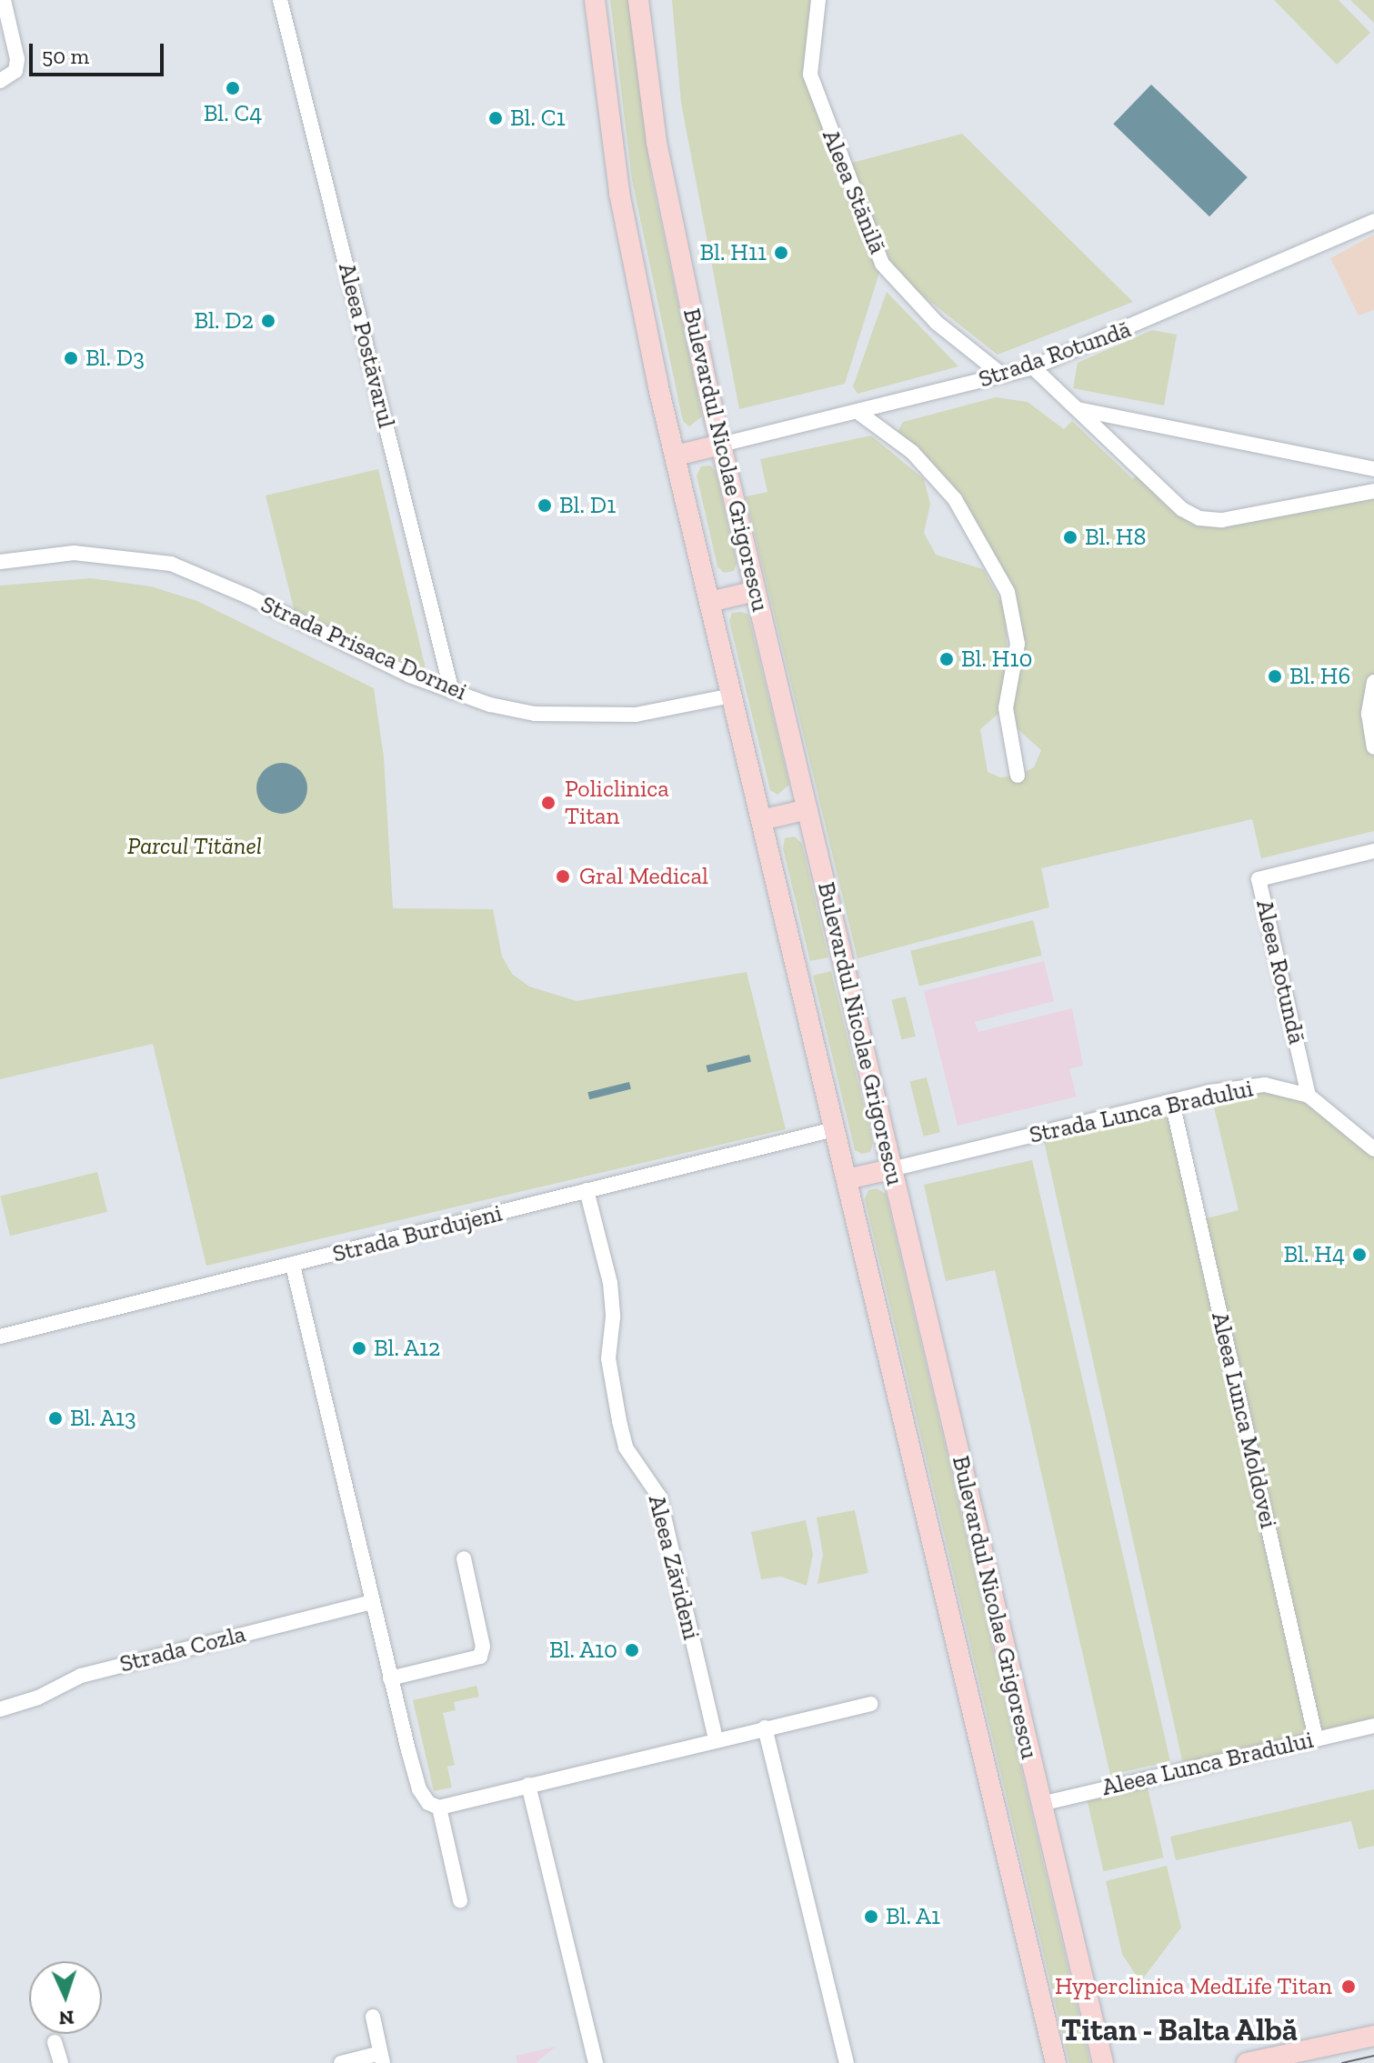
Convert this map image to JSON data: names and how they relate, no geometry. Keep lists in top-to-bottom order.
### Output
{
  "streets": {
    "main road": ["Bulevardul Nicolae Grigorescu"],
    "street": [
      "Aleea Stănilă",
      "Aleea Postăvarul",
      "Strada Rotundă",
      "Strada Prisaca Dornei",
      "Aleea Rotundă",
      "Strada Lunca Bradului",
      "Strada Burdujeni",
      "Aleea Lunca Moldovei",
      "Aleea Zăvideni",
      "Strada Cozla",
      "Aleea Lunca Bradului"
    ]
  },
  "crossings": [
    ["Aleea Stănilă", "Strada Rotundă"],
    ["Aleea Postăvarul", "Strada Prisaca Dornei"],
    ["Strada Rotundă", "Bulevardul Nicolae Grigorescu"],
    ["Bulevardul Nicolae Grigorescu", "Strada Prisaca Dornei"],
    ["Bulevardul Nicolae Grigorescu", "Strada Lunca Bradului"],
    ["Bulevardul Nicolae Grigorescu", "Strada Burdujeni"],
    ["Bulevardul Nicolae Grigorescu", "Aleea Lunca Bradului"],
    ["Aleea Rotundă", "Strada Lunca Bradului"],
    ["Strada Lunca Bradului", "Aleea Lunca Moldovei"],
    ["Strada Burdujeni", "Aleea Zăvideni"],
    ["Aleea Lunca Moldovei", "Aleea Lunca Bradului"]
  ],
  "districts": ["Titan - Balta Albă"],
  "parks": ["Parcul Titănel"],
  "places": [
    "Bl. C4",
    "Bl. C1",
    "Bl. H11",
    "Bl. D2",
    "Bl. D3",
    "Bl. D1",
    "Bl. H8",
    "Bl. H10",
    "Bl. H6",
    "Policlinica Titan",
    "Gral Medical",
    "Bl. H4",
    "Bl. A12",
    "Bl. A13",
    "Bl. A10",
    "Bl. A1",
    "Hyperclinica MedLife Titan"
  ],
  "scale_bar": "50 m",
  "north": "bottom"
}
